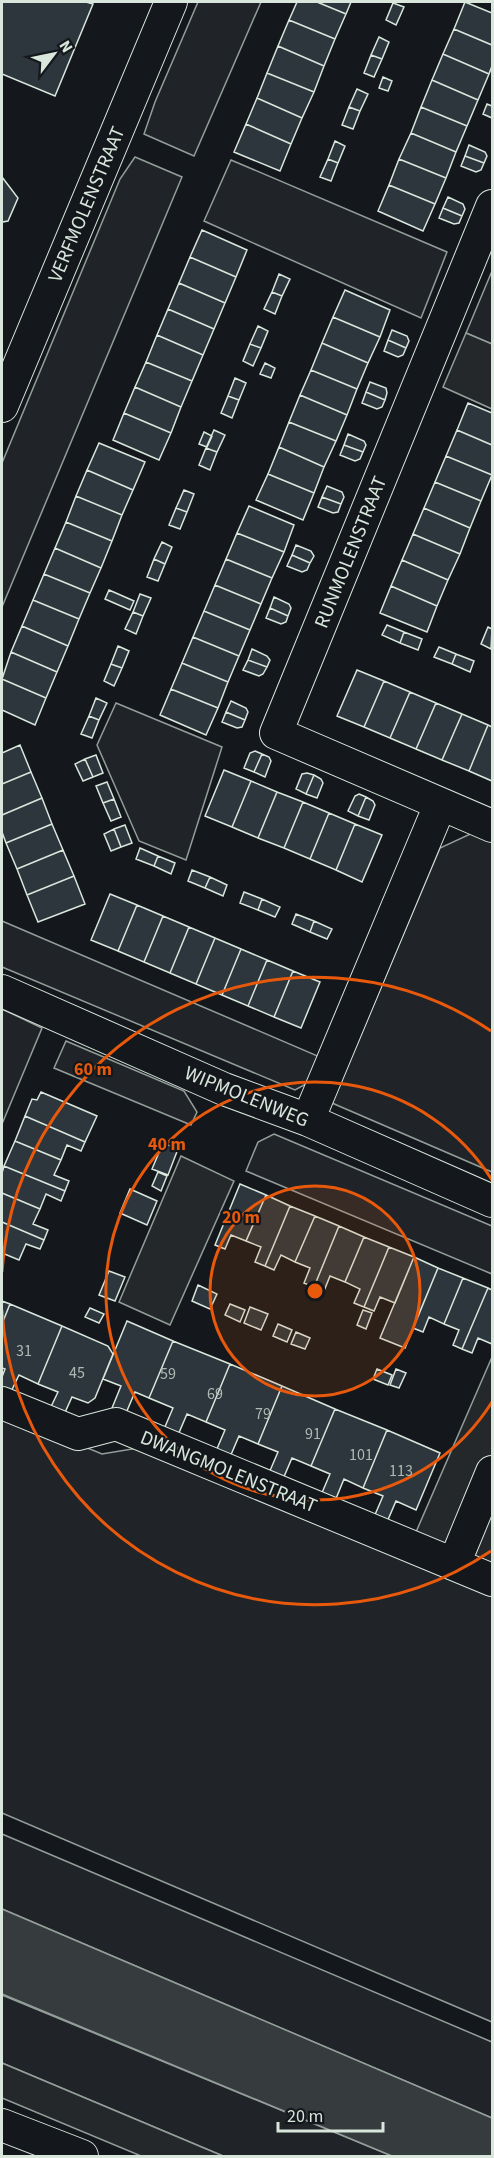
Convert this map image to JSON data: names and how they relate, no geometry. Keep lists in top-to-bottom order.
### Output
{
  "streets": {
    "street": [
      "VERFMOLENSTRAAT",
      "RUNMOLENSTRAAT",
      "WIPMOLENWEG",
      "DWANGMOLENSTRAAT"
    ]
  },
  "house_numbers": [
    "31",
    "45",
    "59",
    "69",
    "79",
    "91",
    "101",
    "113"
  ],
  "scale_bar": "20 m",
  "north": "top right",
  "rings": ["60 m", "40 m", "20 m"]
}
